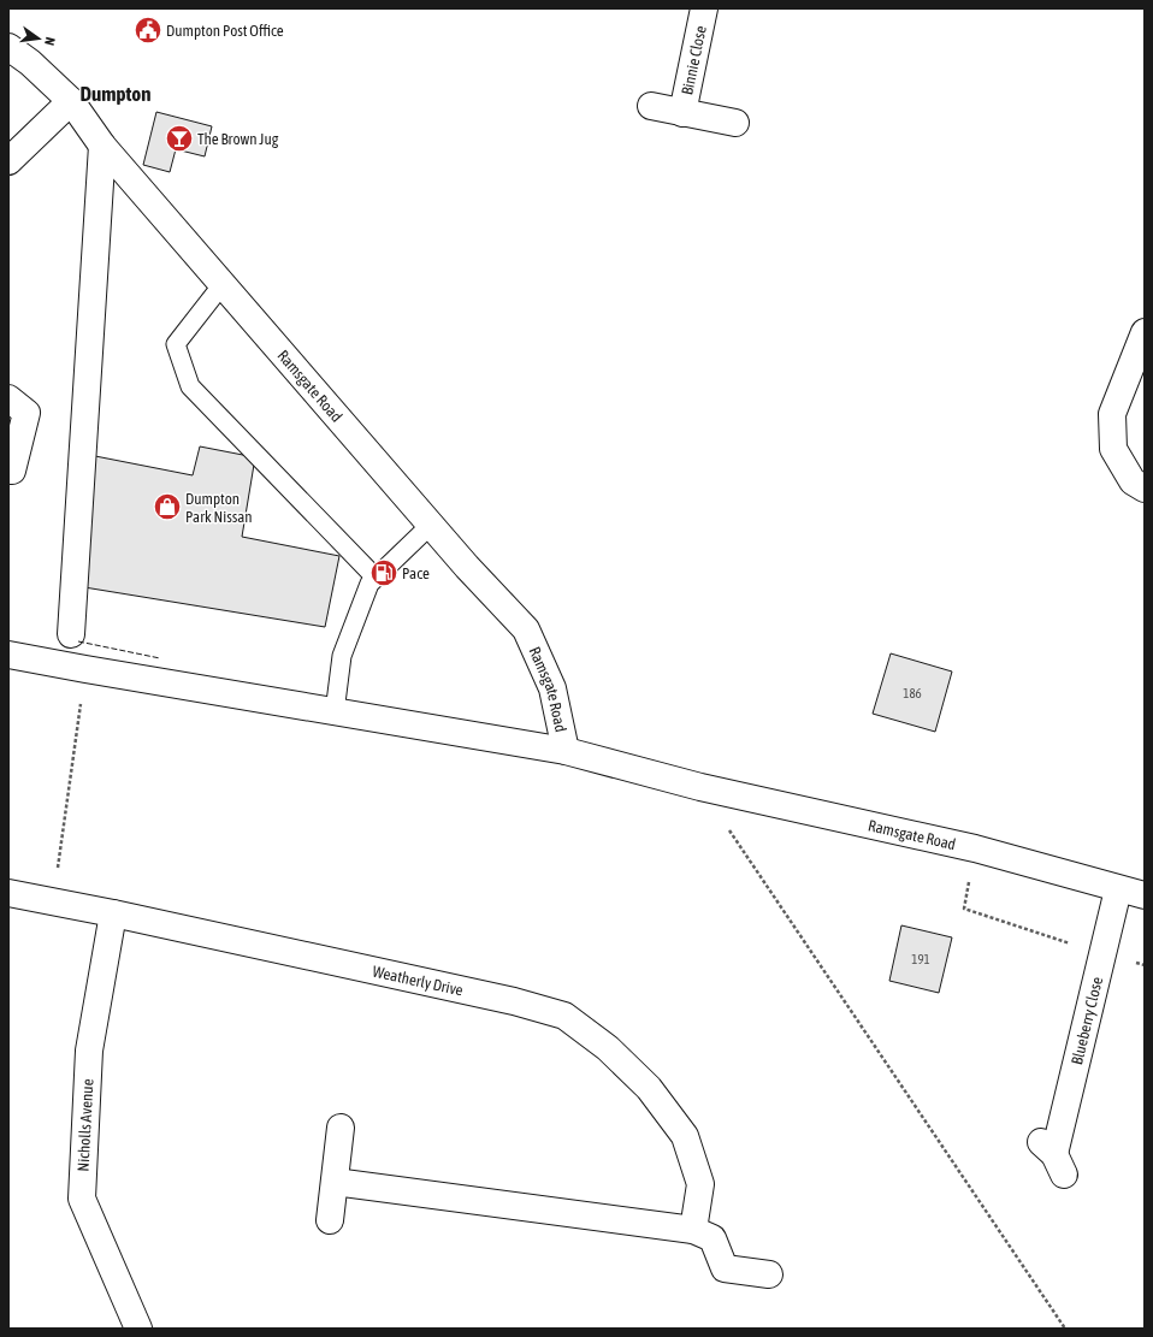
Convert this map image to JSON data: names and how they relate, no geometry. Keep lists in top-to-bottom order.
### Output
{
  "streets": {
    "street": [
      "Binnie Close",
      "Ramsgate Road",
      "Weatherly Drive",
      "Blueberry Close",
      "Nicholls Avenue"
    ]
  },
  "crossings": [
    ["Ramsgate Road", "Blueberry Close"],
    ["Weatherly Drive", "Nicholls Avenue"]
  ],
  "districts": ["Dumpton"],
  "places": {
    "public building": ["Dumpton Post Office"],
    "bar": ["The Brown Jug"],
    "shop": ["Dumpton Park Nissan"],
    "fuel station": ["Pace"]
  },
  "house_numbers": ["186", "191"],
  "north": "right"
}
